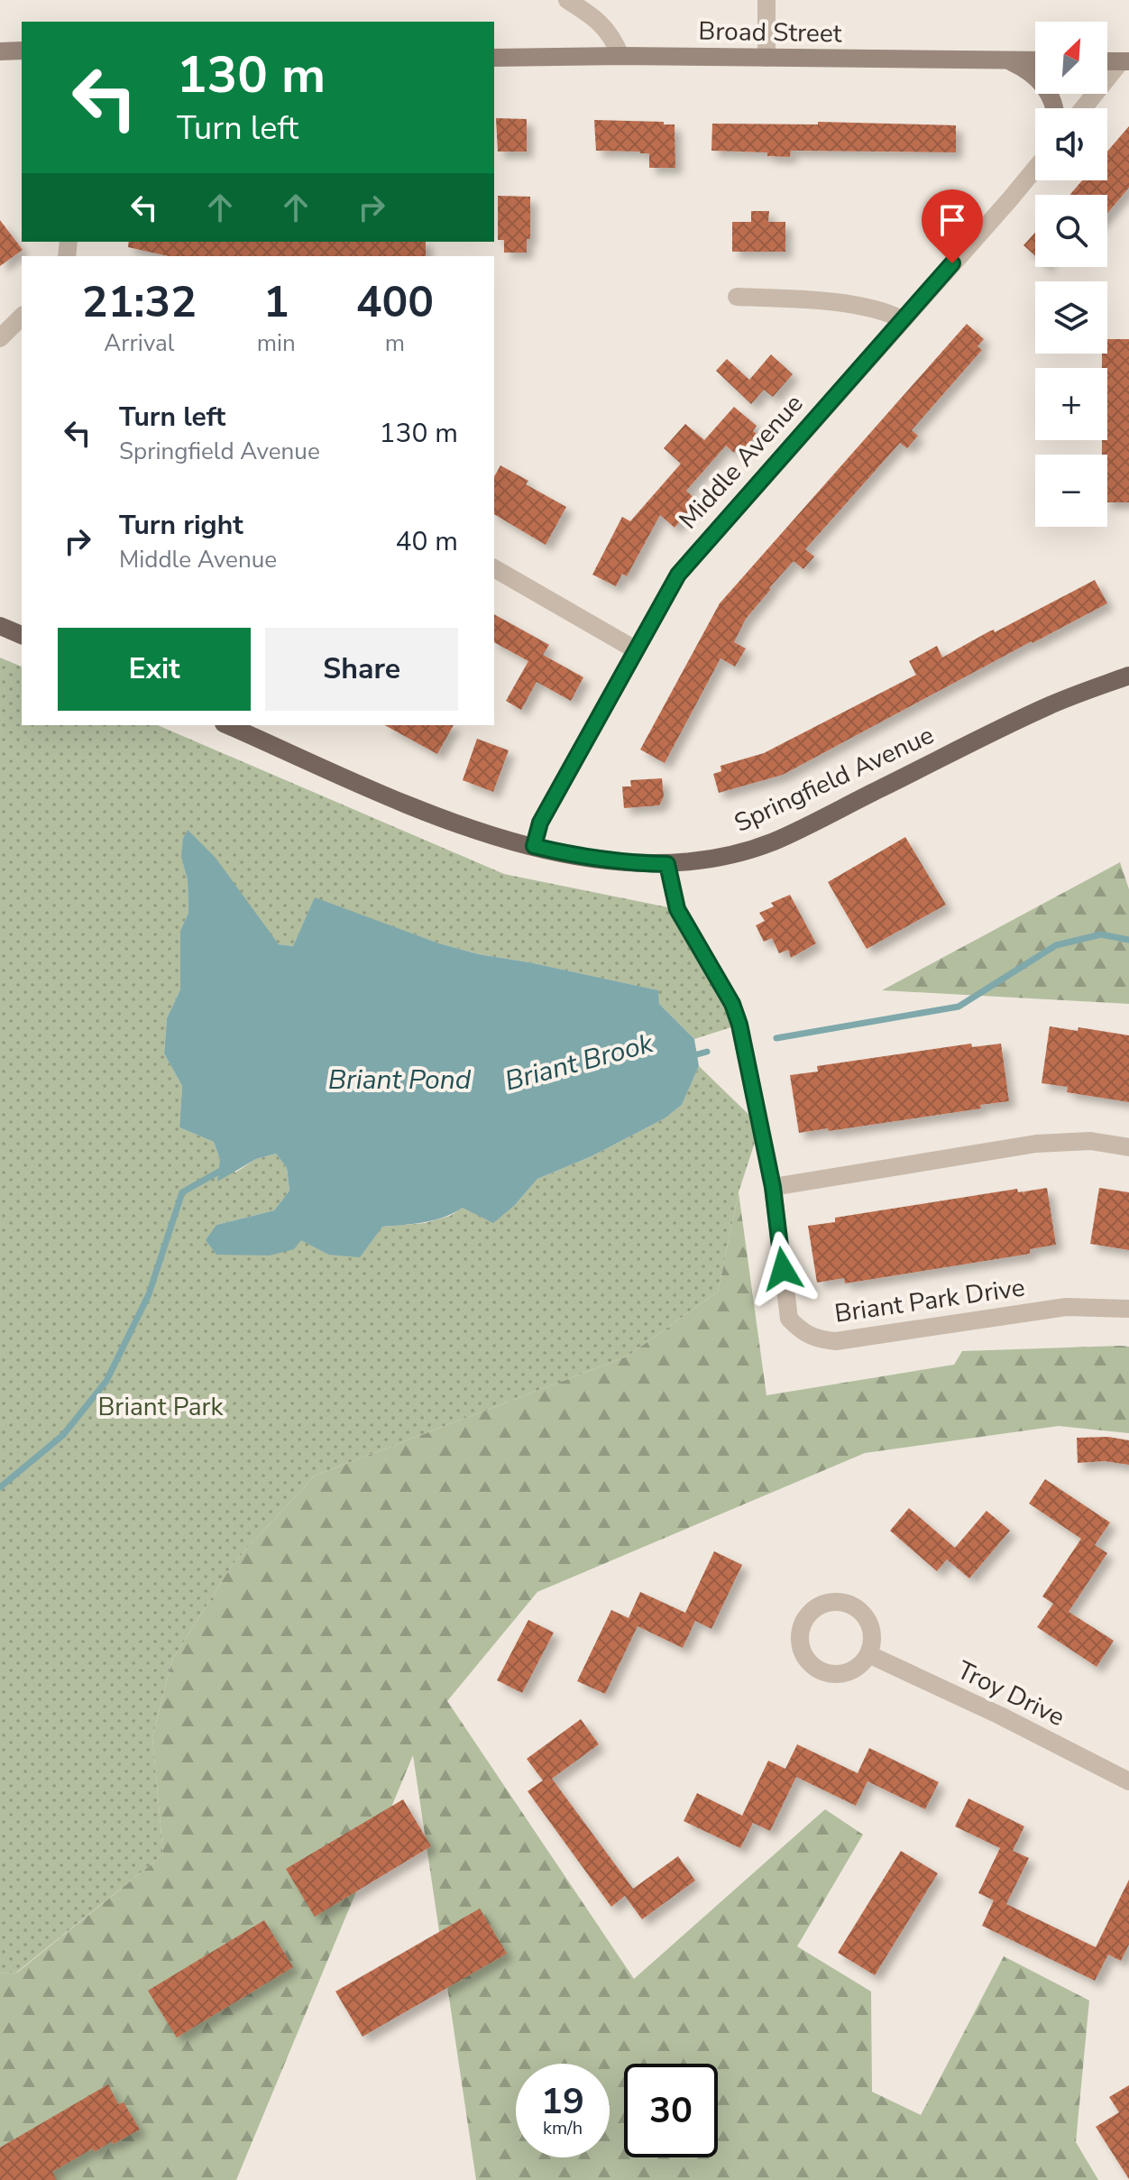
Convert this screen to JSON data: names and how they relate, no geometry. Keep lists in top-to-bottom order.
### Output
{
  "streets": {
    "main road": ["Broad Street", "Springfield Avenue"],
    "street": ["Middle Avenue", "Briant Park Drive", "Troy Drive"]
  },
  "crossings": [
    ["Middle Avenue", "Springfield Avenue"],
    ["Springfield Avenue", "Briant Park Drive"]
  ],
  "water": ["Briant Brook", "Briant Pond"],
  "parks": ["Briant Park"],
  "north": "top right",
  "page": {
    "map_buttons": ["+", "−"],
    "turn": ["130 m", "Turn left"],
    "eta": [
      "21:32",
      "Arrival",
      "1",
      "min",
      "400",
      "m"
    ],
    "list": [
      {
        "name": "Turn left",
        "note": "Springfield Avenue",
        "value": "130 m"
      },
      {
        "name": "Turn right",
        "note": "Middle Avenue",
        "value": "40 m"
      }
    ],
    "buttons": ["Exit", "Share"],
    "speed": "19 km/h",
    "limit": "30"
  }
}
